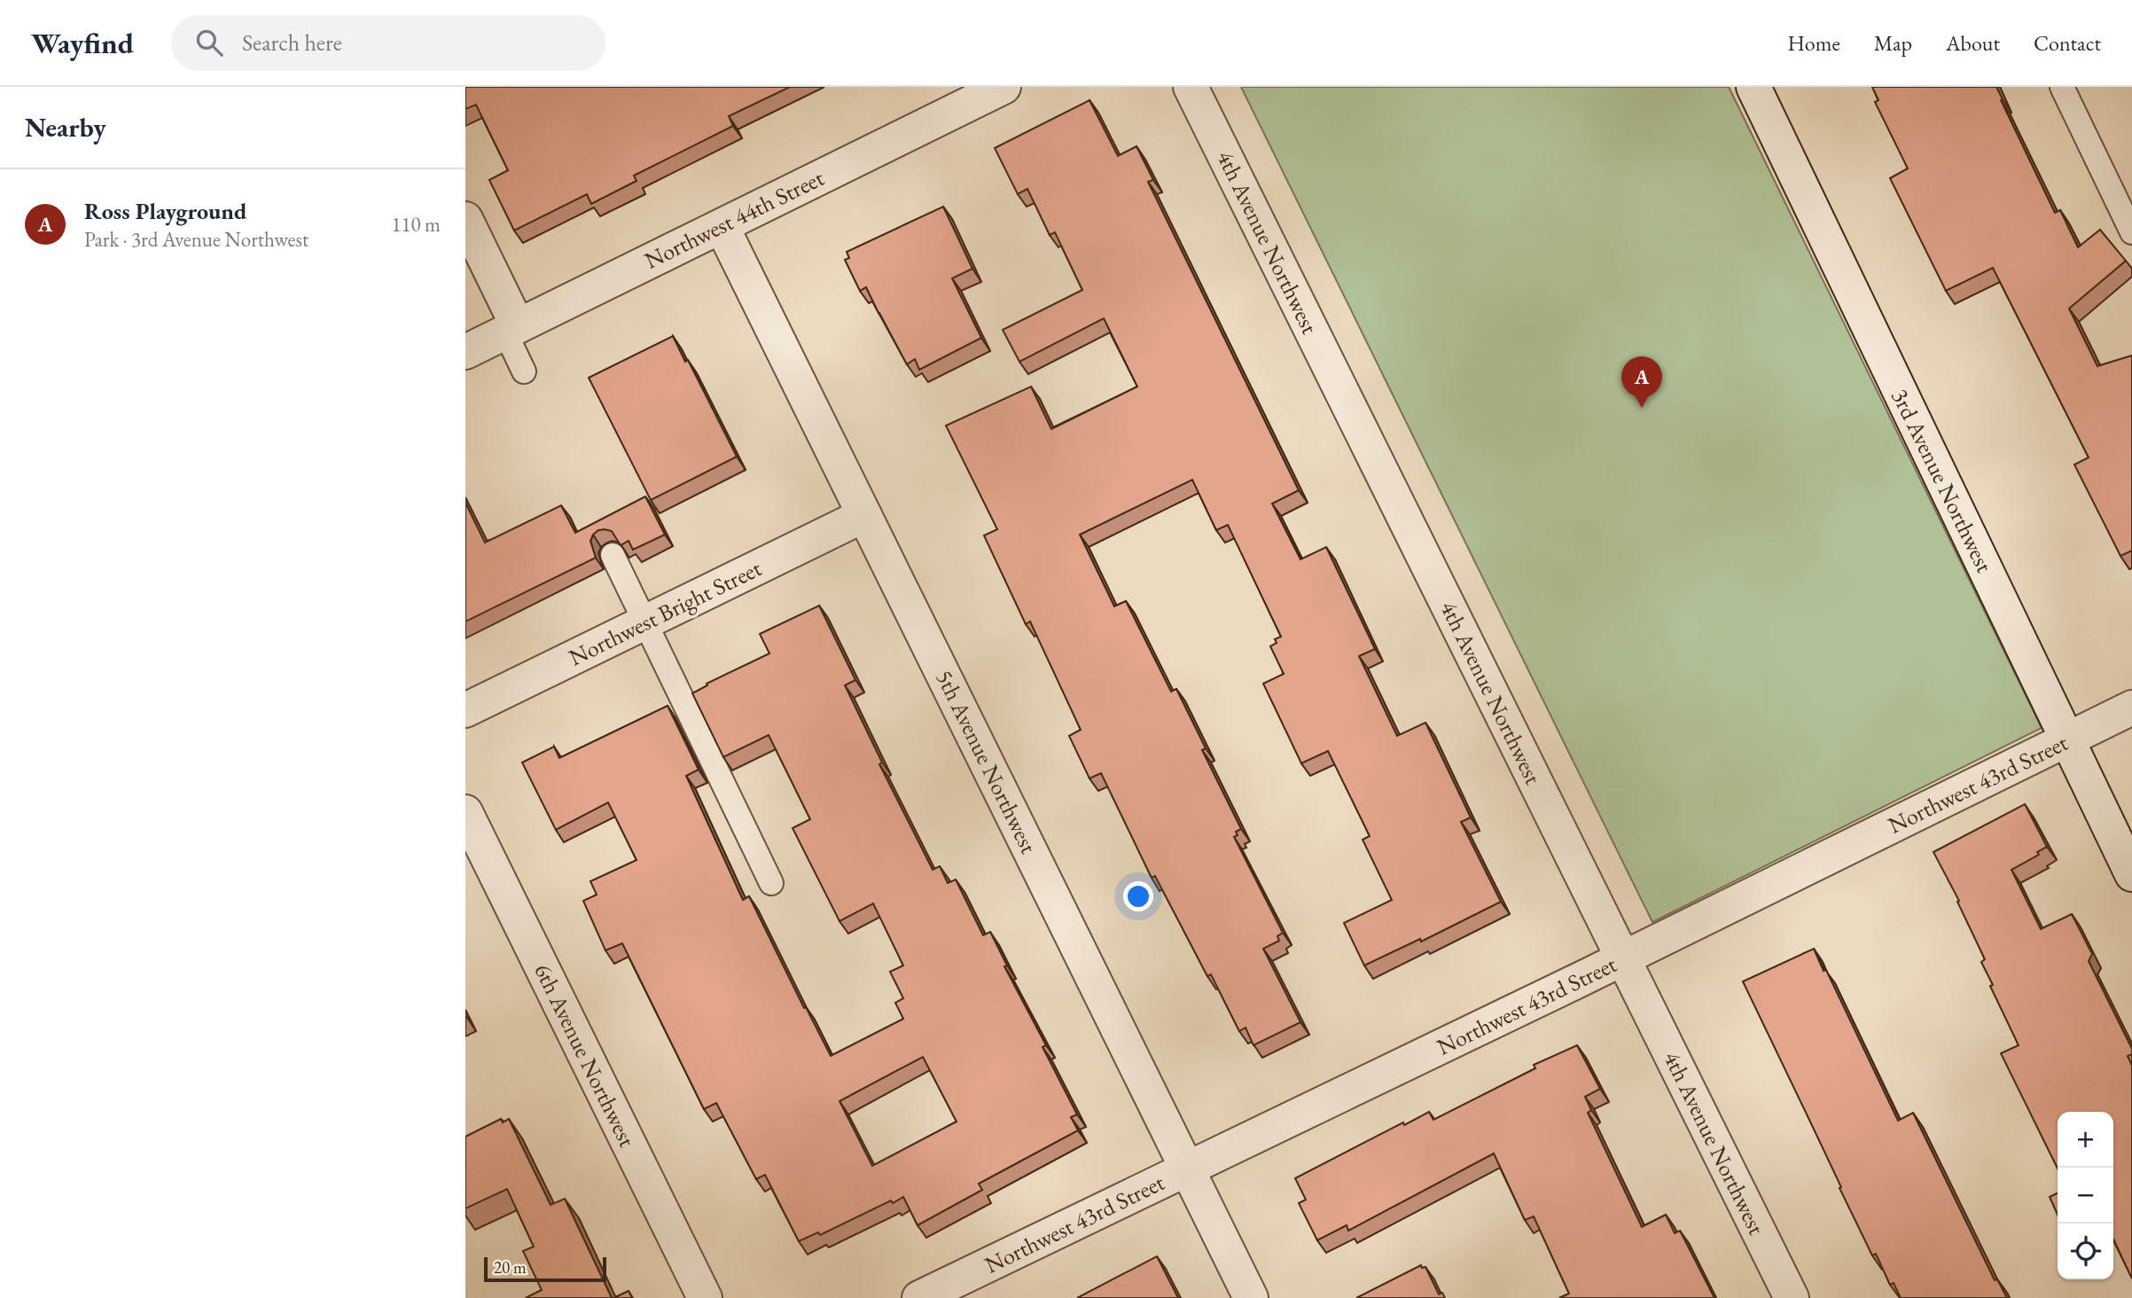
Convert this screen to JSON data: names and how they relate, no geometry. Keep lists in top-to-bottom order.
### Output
{
  "streets": {
    "street": [
      "Northwest 44th Street",
      "4th Avenue Northwest",
      "3rd Avenue Northwest",
      "Northwest Bright Street",
      "5th Avenue Northwest",
      "Northwest 43rd Street",
      "6th Avenue Northwest"
    ]
  },
  "crossings": [
    ["Northwest 44th Street", "5th Avenue Northwest"],
    ["4th Avenue Northwest", "Northwest 43rd Street"],
    ["3rd Avenue Northwest", "Northwest 43rd Street"],
    ["Northwest Bright Street", "5th Avenue Northwest"],
    ["5th Avenue Northwest", "Northwest 43rd Street"]
  ],
  "scale_bar": "20 m",
  "page": {
    "header": "Wayfind",
    "search": "Search here",
    "nav": [
      "Home",
      "Map",
      "About",
      "Contact"
    ],
    "heading": "Nearby",
    "list": [
      {
        "mark": "A",
        "name": "Ross Playground",
        "note": "Park · 3rd Avenue Northwest",
        "value": "110 m"
      }
    ],
    "pins": "A",
    "map_buttons": ["+", "−"],
    "scale": "20 m"
  }
}
